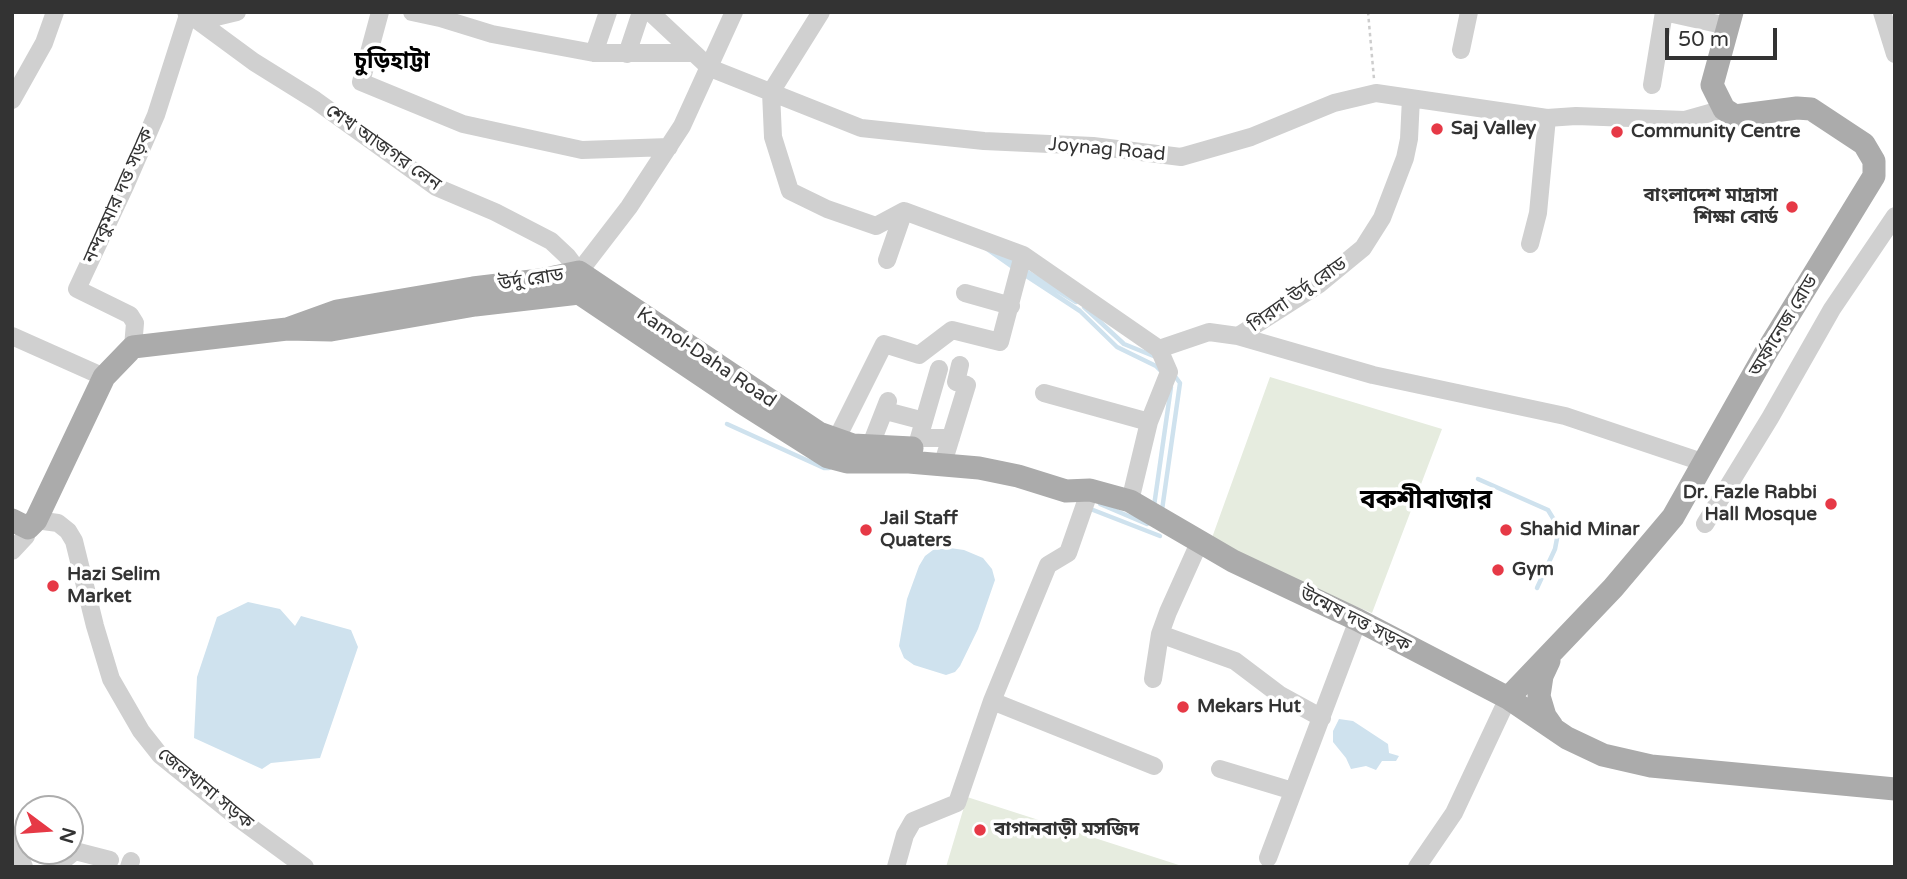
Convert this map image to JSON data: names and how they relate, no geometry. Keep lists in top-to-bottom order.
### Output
{
  "streets": {
    "main road": [
      "উর্দু রোড",
      "অর্ফানেজ রোড",
      "Kamol-Daha Road",
      "উন্মেষ দত্ত সড়ক"
    ],
    "street": [
      "শেখ আজগর লেন",
      "Joynag Road",
      "নন্দকুমার দত্ত সড়ক",
      "গিরদা উর্দু রোড",
      "জেলখানা সড়ক"
    ]
  },
  "crossings": [
    ["শেখ আজগর লেন", "নন্দকুমার দত্ত সড়ক"],
    ["শেখ আজগর লেন", "উর্দু রোড"],
    ["শেখ আজগর লেন", "Kamol-Daha Road"],
    ["Joynag Road", "উর্দু রোড"],
    ["Joynag Road", "গিরদা উর্দু রোড"],
    ["Joynag Road", "অর্ফানেজ রোড"],
    ["নন্দকুমার দত্ত সড়ক", "উর্দু রোড"],
    ["উর্দু রোড", "Kamol-Daha Road"],
    ["অর্ফানেজ রোড", "উন্মেষ দত্ত সড়ক"],
    ["Kamol-Daha Road", "উন্মেষ দত্ত সড়ক"]
  ],
  "districts": ["চুড়িহাট্টা", "বকশীবাজার"],
  "places": [
    "Saj Valley",
    "Community Centre",
    "বাংলাদেশ মাদ্রাসা শিক্ষা বোর্ড",
    "Dr. Fazle Rabbi Hall Mosque",
    "Jail Staff Quaters",
    "Shahid Minar",
    "Gym",
    "Hazi Selim Market",
    "Mekars Hut",
    "বাগানবাড়ী মসজিদ"
  ],
  "scale_bar": "50 m",
  "north": "right"
}
